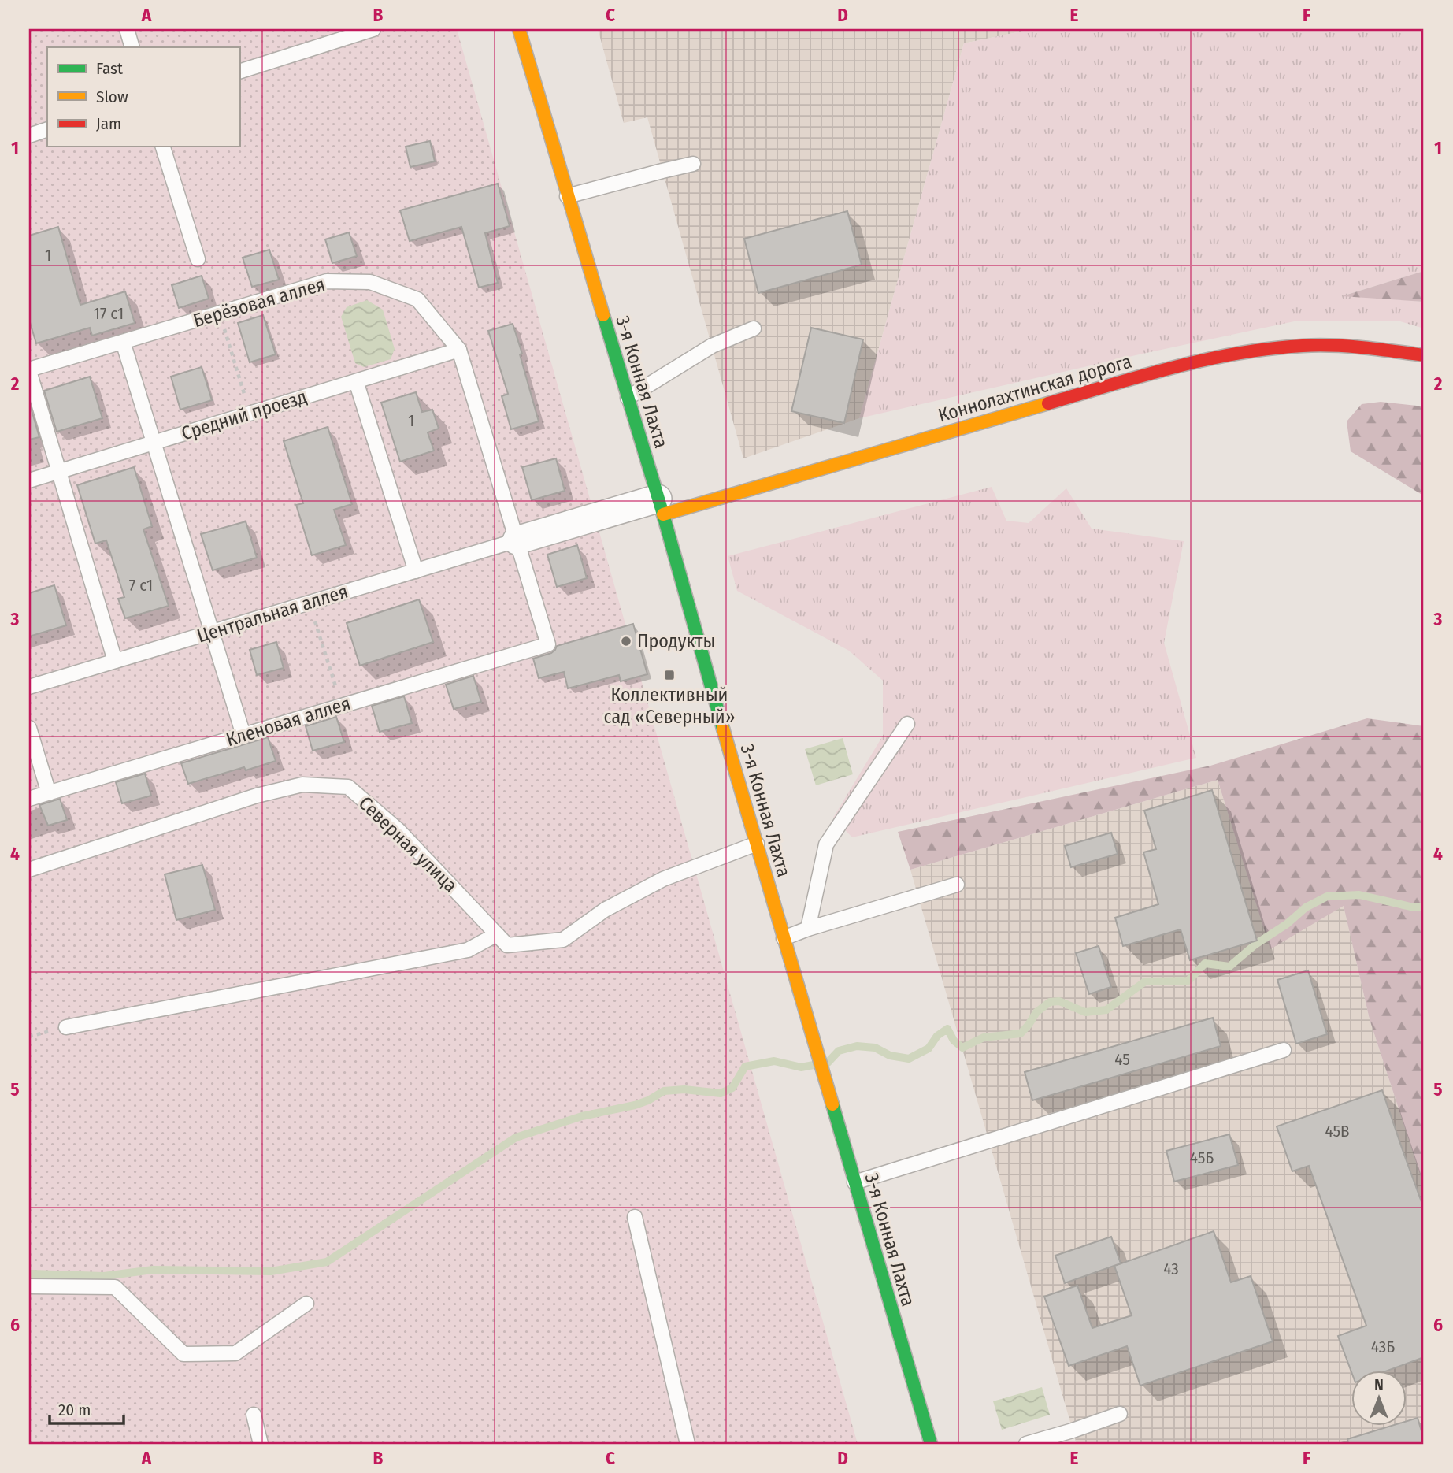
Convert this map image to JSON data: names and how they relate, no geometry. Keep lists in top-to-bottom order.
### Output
{
  "streets": {
    "main road": ["3-я Конная Лахта", "Коннолахтинская дорога"],
    "lane": [
      "Берёзовая аллея",
      "Средний проезд",
      "Центральная аллея",
      "Кленовая аллея",
      "Северная улица"
    ]
  },
  "crossings": [
    ["Берёзовая аллея", "Средний проезд"],
    ["Берёзовая аллея", "Центральная аллея"],
    ["Берёзовая аллея", "Кленовая аллея"],
    ["3-я Конная Лахта", "Коннолахтинская дорога"],
    ["3-я Конная Лахта", "Северная улица"]
  ],
  "places": {
    "other": ["Продукты"],
    "transit": ["Коллективный сад «Северный»"]
  },
  "house_numbers": [
    "1",
    "17 с1",
    "1",
    "7 с1",
    "45",
    "45В",
    "45Б",
    "43",
    "43Б"
  ],
  "legend": ["Fast", "Slow", "Jam"],
  "scale_bar": "20 m",
  "north": "top",
  "grid": {
    "columns": [
      "A",
      "B",
      "C",
      "D",
      "E",
      "F"
    ],
    "rows": [
      "1",
      "2",
      "3",
      "4",
      "5",
      "6"
    ]
  }
}
